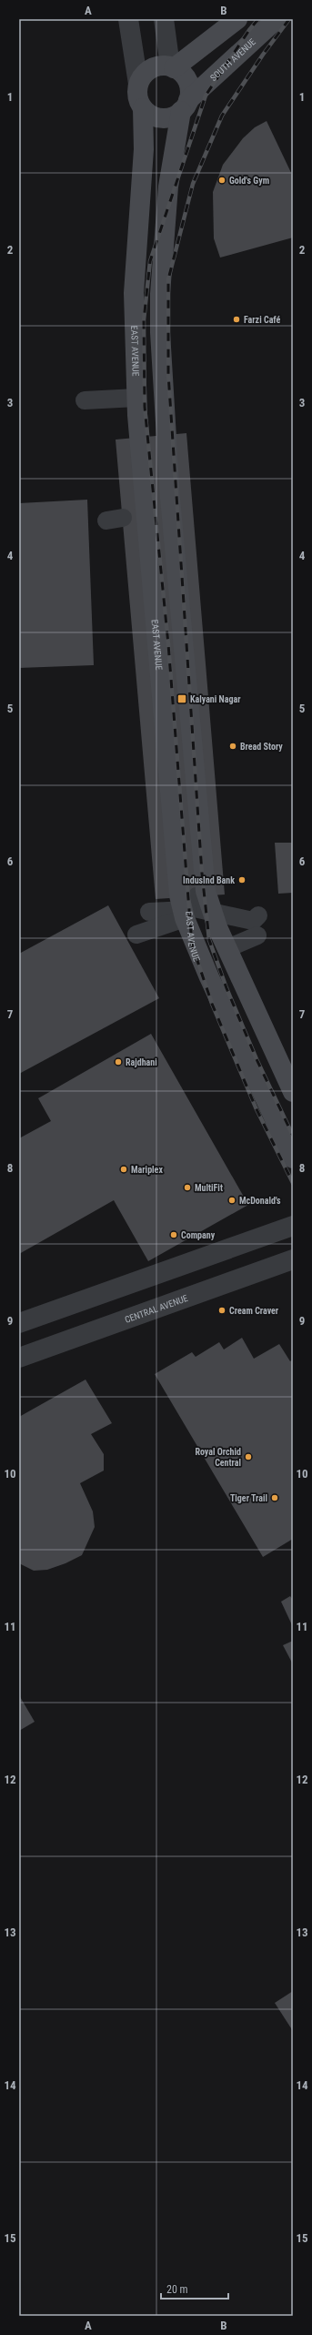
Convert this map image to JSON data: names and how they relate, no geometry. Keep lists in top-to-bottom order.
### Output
{
  "streets": {
    "main road": ["SOUTH AVENUE", "EAST AVENUE"],
    "street": ["CENTRAL AVENUE"]
  },
  "crossings": [
    ["SOUTH AVENUE", "EAST AVENUE"]
  ],
  "places": {
    "other": [
      "Gold's Gym",
      "Farzi Café",
      "Bread Story",
      "IndusInd Bank",
      "Rajdhani",
      "Mariplex",
      "MultiFit",
      "McDonald's",
      "Company",
      "Cream Craver",
      "Royal Orchid Central",
      "Tiger Trail"
    ],
    "transit": ["Kalyani Nagar"]
  },
  "scale_bar": "20 m",
  "grid": {
    "columns": ["A", "B"],
    "rows": [
      "1",
      "2",
      "3",
      "4",
      "5",
      "6",
      "7",
      "8",
      "9",
      "10",
      "11",
      "12",
      "13",
      "14",
      "15"
    ]
  }
}
